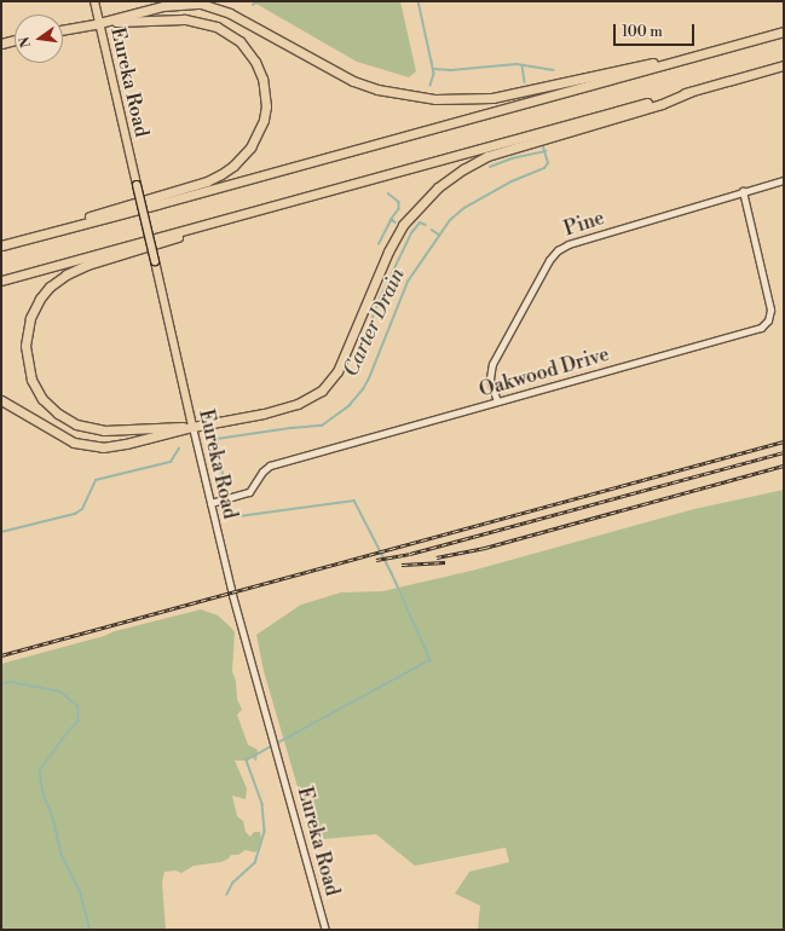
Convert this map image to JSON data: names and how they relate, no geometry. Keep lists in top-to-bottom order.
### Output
{
  "streets": {
    "main road": ["Eureka Road"],
    "street": ["Pine", "Oakwood Drive"]
  },
  "crossings": [
    ["Eureka Road", "Oakwood Drive"],
    ["Pine", "Oakwood Drive"]
  ],
  "water": ["Carter Drain"],
  "scale_bar": "100 m",
  "north": "left"
}
